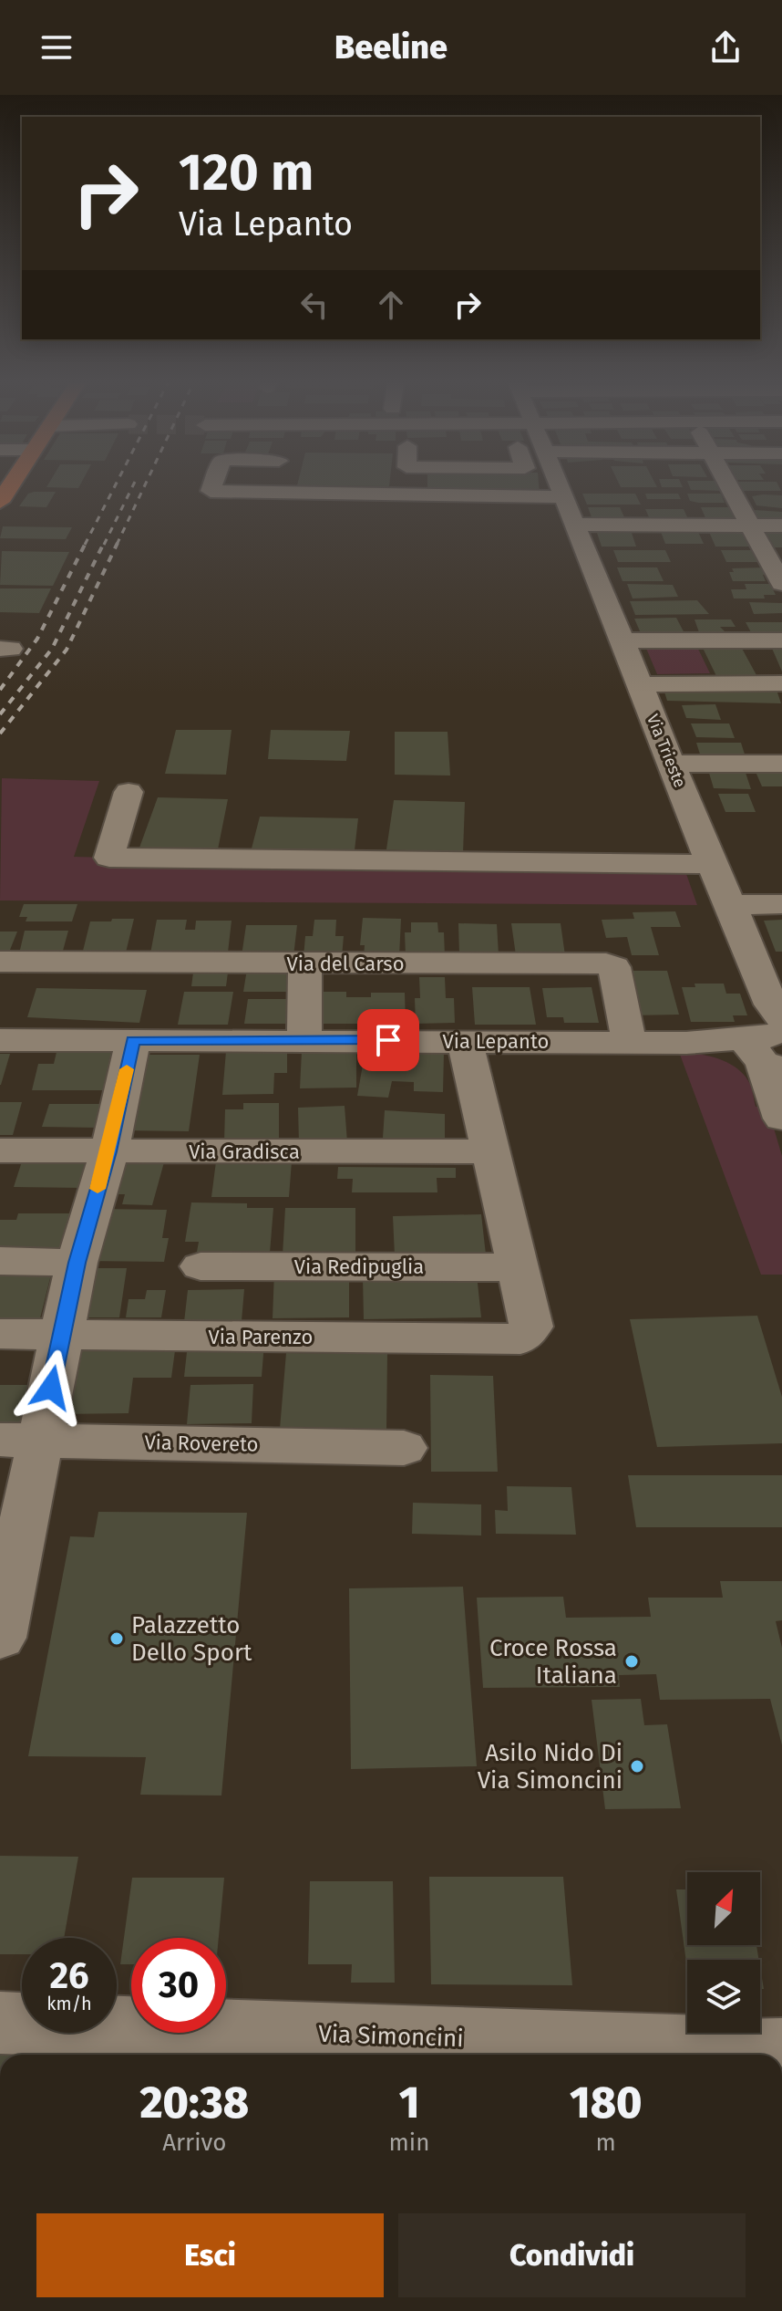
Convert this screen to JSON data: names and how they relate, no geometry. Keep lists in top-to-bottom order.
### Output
{
  "streets": {
    "street": [
      "Via Trieste",
      "Via del Carso",
      "Via Lepanto",
      "Via Gradisca",
      "Via Redipuglia",
      "Via Parenzo",
      "Via Rovereto",
      "Via Simoncini"
    ]
  },
  "crossings": [
    ["Via Trieste", "Via Lepanto"],
    ["Via del Carso", "Via Lepanto"],
    ["Via Redipuglia", "Via Parenzo"]
  ],
  "places": ["Palazzetto Dello Sport", "Croce Rossa Italiana", "Asilo Nido Di Via Simoncini"],
  "north": "top right",
  "page": {
    "header": "Beeline",
    "turn": ["120 m", "Via Lepanto"],
    "speed": "26 km/h",
    "limit": "30",
    "eta": [
      "20:38",
      "Arrivo",
      "1",
      "min",
      "180",
      "m"
    ],
    "buttons": ["Esci", "Condividi"]
  }
}
